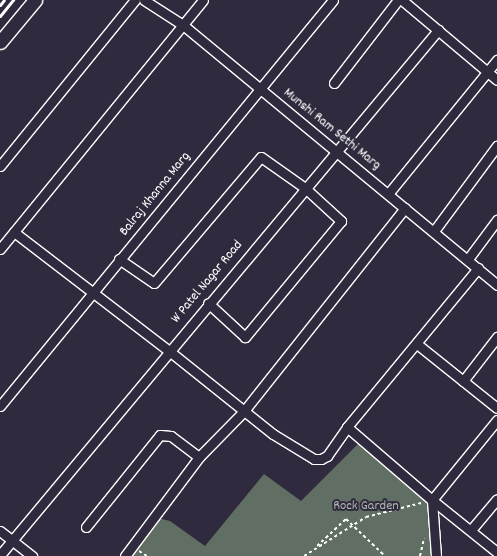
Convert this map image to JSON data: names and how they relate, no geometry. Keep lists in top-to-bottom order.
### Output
{
  "streets": {
    "street": ["Munshi Ram Sethi Marg", "Balraj Khanna Marg", "W Patel Nagar Road"]
  },
  "crossings": [
    ["Munshi Ram Sethi Marg", "Balraj Khanna Marg"],
    ["Munshi Ram Sethi Marg", "W Patel Nagar Road"]
  ],
  "parks": ["Rock Garden"]
}
